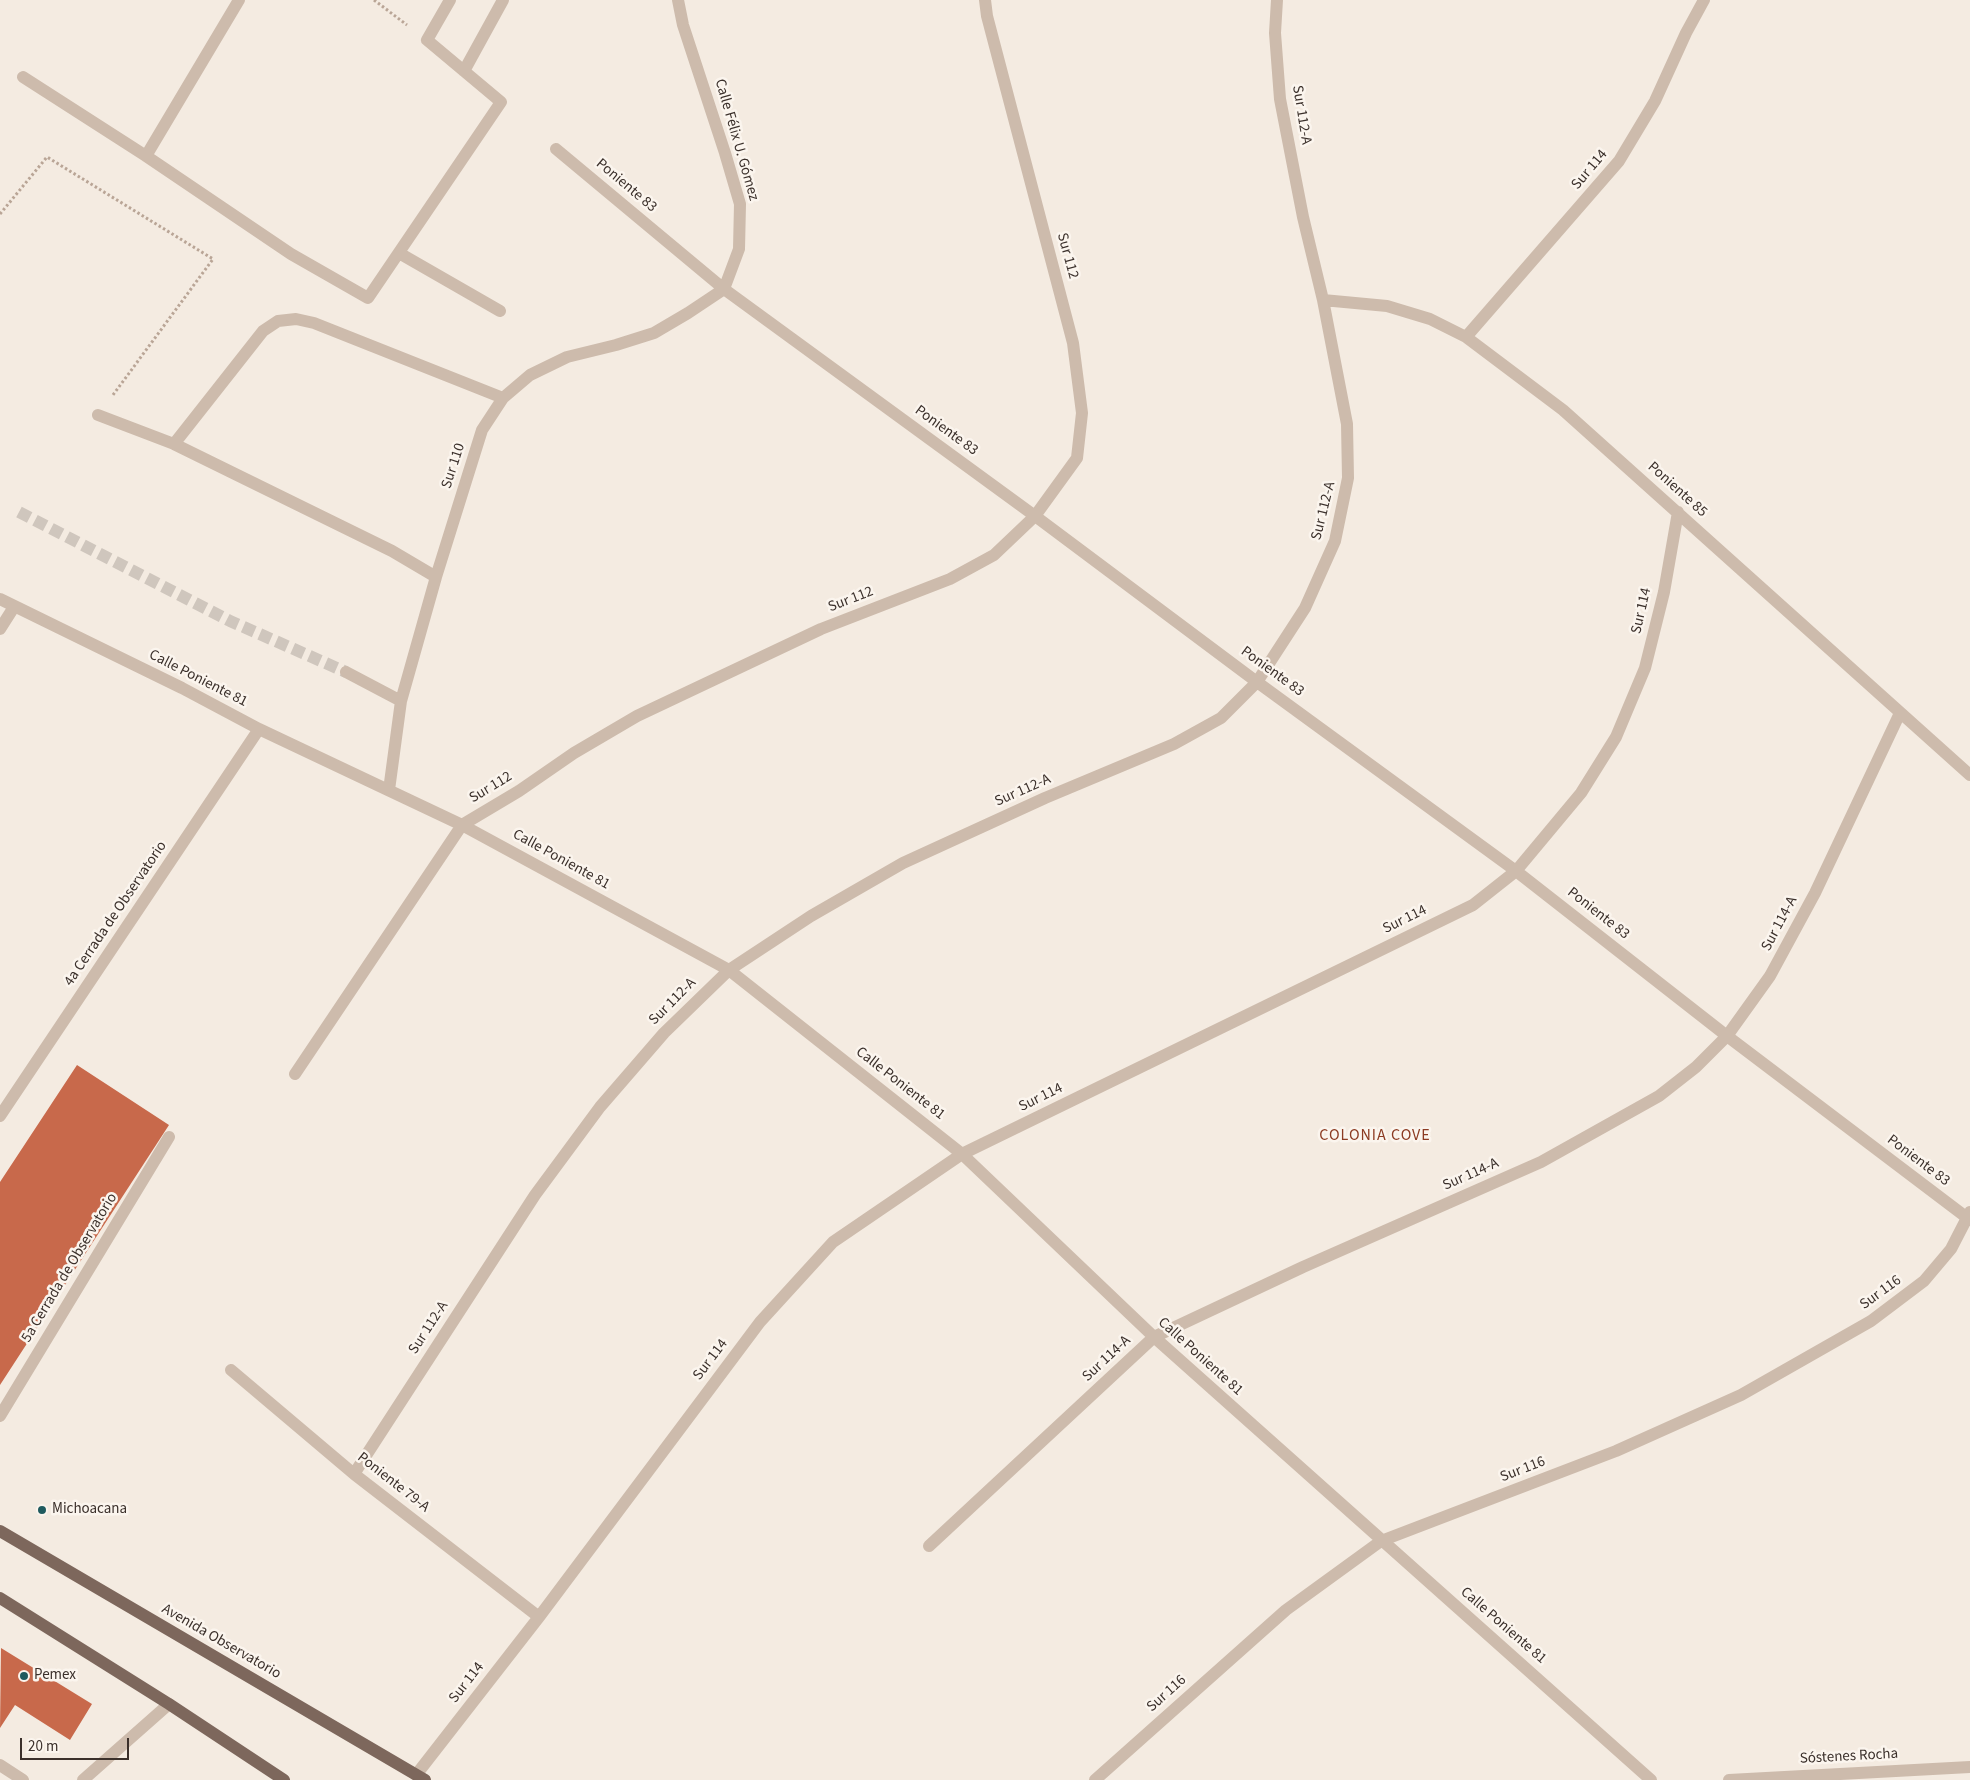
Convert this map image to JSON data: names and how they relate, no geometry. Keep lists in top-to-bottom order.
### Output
{
  "streets": {
    "main road": ["Avenida Observatorio"],
    "street": [
      "Sur 112-A",
      "Calle Félix U. Gómez",
      "Sur 114",
      "Poniente 83",
      "Sur 112",
      "Sur 110",
      "Poniente 85",
      "Calle Poniente 81",
      "4a Cerrada de Observatorio",
      "Sur 114-A",
      "5a Cerrada de Observatorio",
      "Sur 116",
      "Poniente 79-A",
      "Sóstenes Rocha"
    ]
  },
  "crossings": [
    ["Sur 112-A", "Poniente 83"],
    ["Sur 112-A", "Poniente 85"],
    ["Sur 112-A", "Calle Poniente 81"],
    ["Sur 112-A", "Poniente 79-A"],
    ["Calle Félix U. Gómez", "Poniente 83"],
    ["Calle Félix U. Gómez", "Sur 110"],
    ["Sur 114", "Poniente 83"],
    ["Sur 114", "Poniente 85"],
    ["Sur 114", "Calle Poniente 81"],
    ["Sur 114", "Poniente 79-A"],
    ["Sur 114", "Avenida Observatorio"],
    ["Poniente 83", "Sur 112"],
    ["Poniente 83", "Sur 110"],
    ["Poniente 83", "Sur 114-A"],
    ["Poniente 83", "Sur 116"],
    ["Sur 112", "Calle Poniente 81"],
    ["Sur 110", "Calle Poniente 81"],
    ["Poniente 85", "Sur 114-A"],
    ["Calle Poniente 81", "4a Cerrada de Observatorio"],
    ["Calle Poniente 81", "Sur 114-A"],
    ["Calle Poniente 81", "Sur 116"]
  ],
  "districts": ["COLONIA COVE"],
  "places": ["Michoacana", "Pemex"],
  "scale_bar": "20 m"
}
